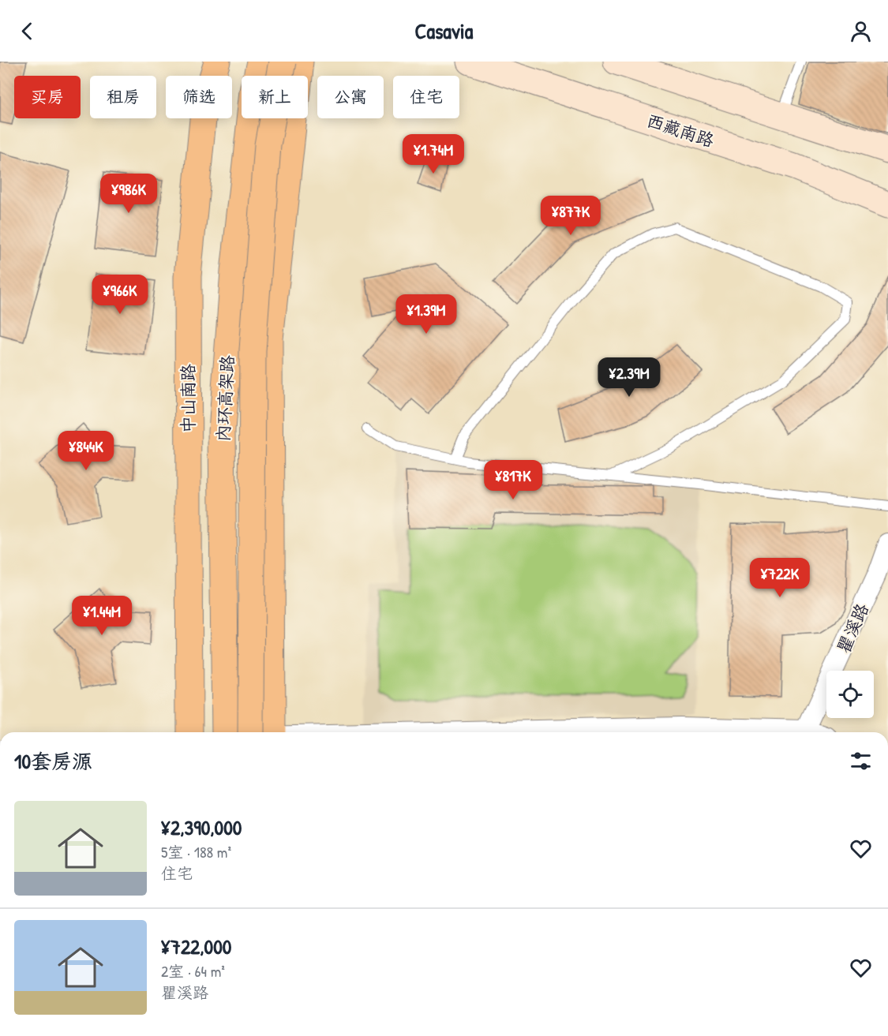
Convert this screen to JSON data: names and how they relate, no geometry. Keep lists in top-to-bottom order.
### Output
{
  "streets": {
    "main road": ["西藏南路", "中山南路", "内环高架路"],
    "street": ["瞿溪路"]
  },
  "page": {
    "header": "Casavia",
    "chip": [
      "买房",
      "租房",
      "筛选",
      "新上",
      "公寓",
      "住宅"
    ],
    "price": [
      "¥1.74M",
      "¥986K",
      "¥877K",
      "¥966K",
      "¥1.39M",
      "¥2.39M",
      "¥844K",
      "¥817K",
      "¥722K",
      "¥1.44M"
    ],
    "heading": "10套房源",
    "list": [
      {
        "name": "¥2,390,000",
        "note": "5室 · 188 m² · 住宅"
      },
      {
        "name": "¥722,000",
        "note": "2室 · 64 m² · 瞿溪路"
      }
    ]
  }
}
